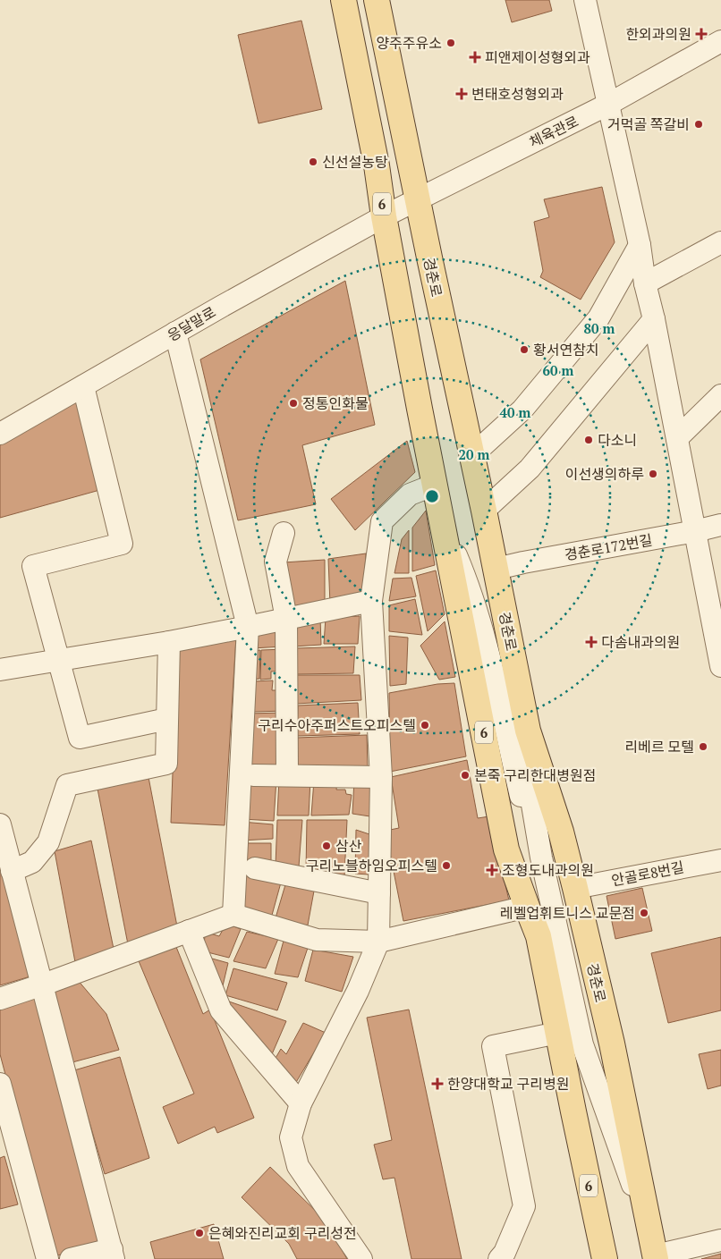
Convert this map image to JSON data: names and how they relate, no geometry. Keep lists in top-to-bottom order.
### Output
{
  "streets": {
    "main road": ["6", "경춘로"],
    "street": [
      "체육관로",
      "응달말로",
      "경춘로172번길",
      "안골로8번길"
    ]
  },
  "crossings": [
    ["체육관로", "6"],
    ["체육관로", "경춘로"],
    ["체육관로", "응달말로"],
    ["6", "응달말로"],
    ["경춘로", "경춘로172번길"],
    ["경춘로", "안골로8번길"]
  ],
  "places": {
    "health": [
      "한외과의원",
      "피앤제이성형외과",
      "변태호성형외과",
      "다솜내과의원",
      "조형도내과의원",
      "한양대학교 구리병원"
    ],
    "other": [
      "양주주유소",
      "거먹골 쪽갈비",
      "신선설농탕",
      "황서연참치",
      "정통인화물",
      "다소니",
      "이선생의하루",
      "구리수아주퍼스트오피스텔",
      "리베르 모텔",
      "본죽 구리한대병원점",
      "삼산",
      "구리노블하임오피스텔",
      "레벨업휘트니스 교문점",
      "은혜와진리교회 구리성전"
    ]
  },
  "rings": [
    "80 m",
    "60 m",
    "40 m",
    "20 m"
  ]
}
